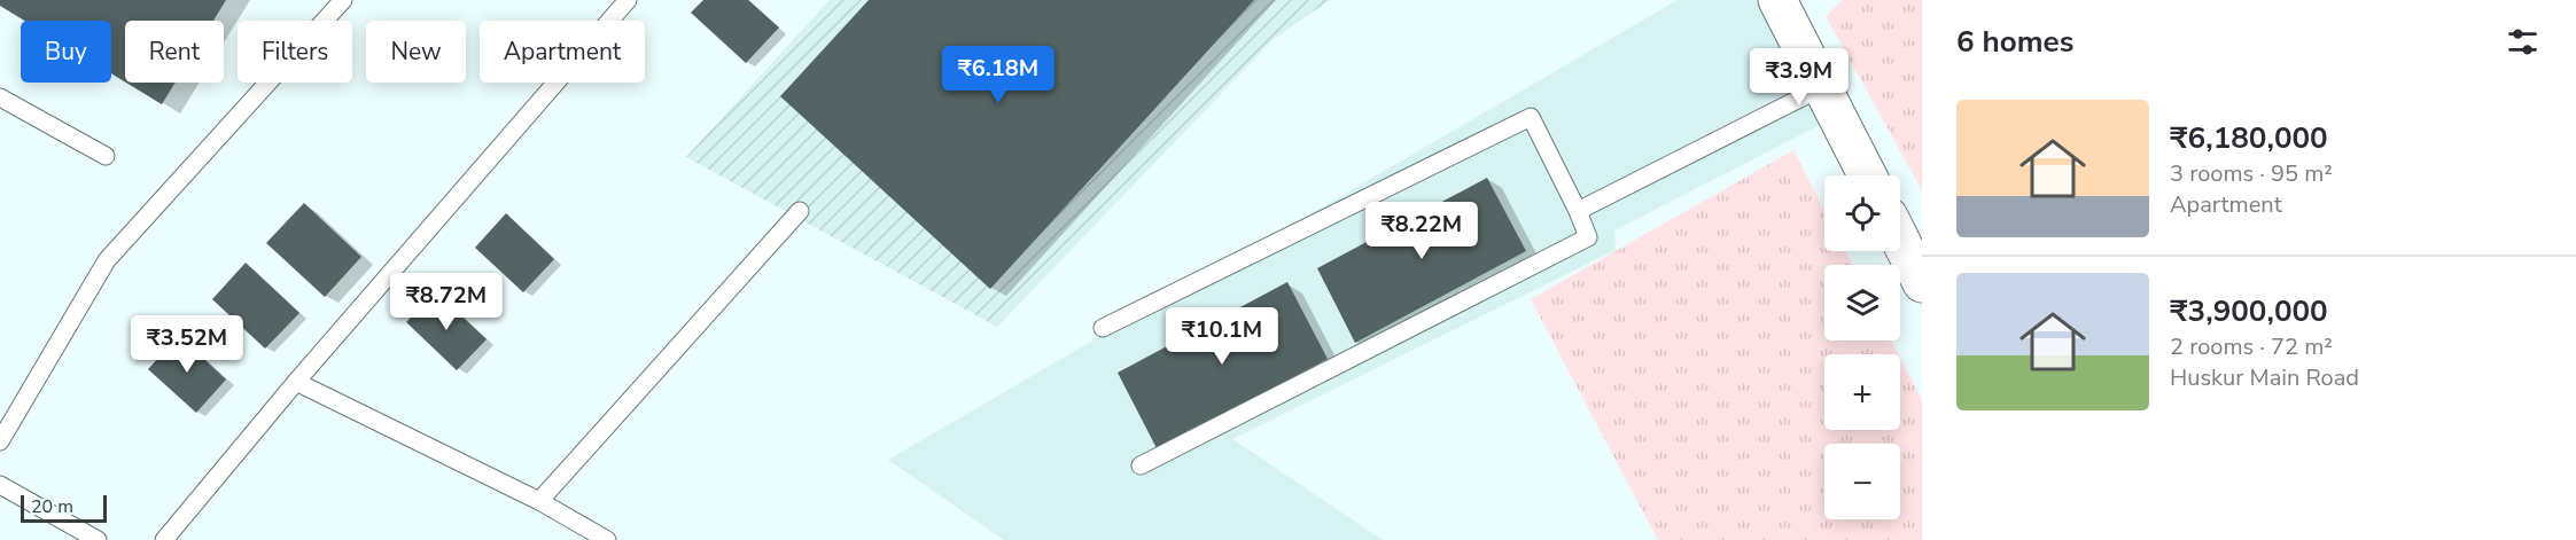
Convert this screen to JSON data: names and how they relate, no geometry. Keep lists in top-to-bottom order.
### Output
{
  "scale_bar": "20 m",
  "page": {
    "heading": "6 homes",
    "chip": [
      "Buy",
      "Rent",
      "Filters",
      "New",
      "Apartment"
    ],
    "price": [
      "₹6.18M",
      "₹3.9M",
      "₹8.22M",
      "₹8.72M",
      "₹10.1M",
      "₹3.52M"
    ],
    "list": [
      {
        "name": "₹6,180,000",
        "note": "3 rooms · 95 m² · Apartment"
      },
      {
        "name": "₹3,900,000",
        "note": "2 rooms · 72 m² · Huskur Main Road"
      }
    ],
    "map_buttons": ["+", "−"],
    "scale": "20 m"
  }
}
